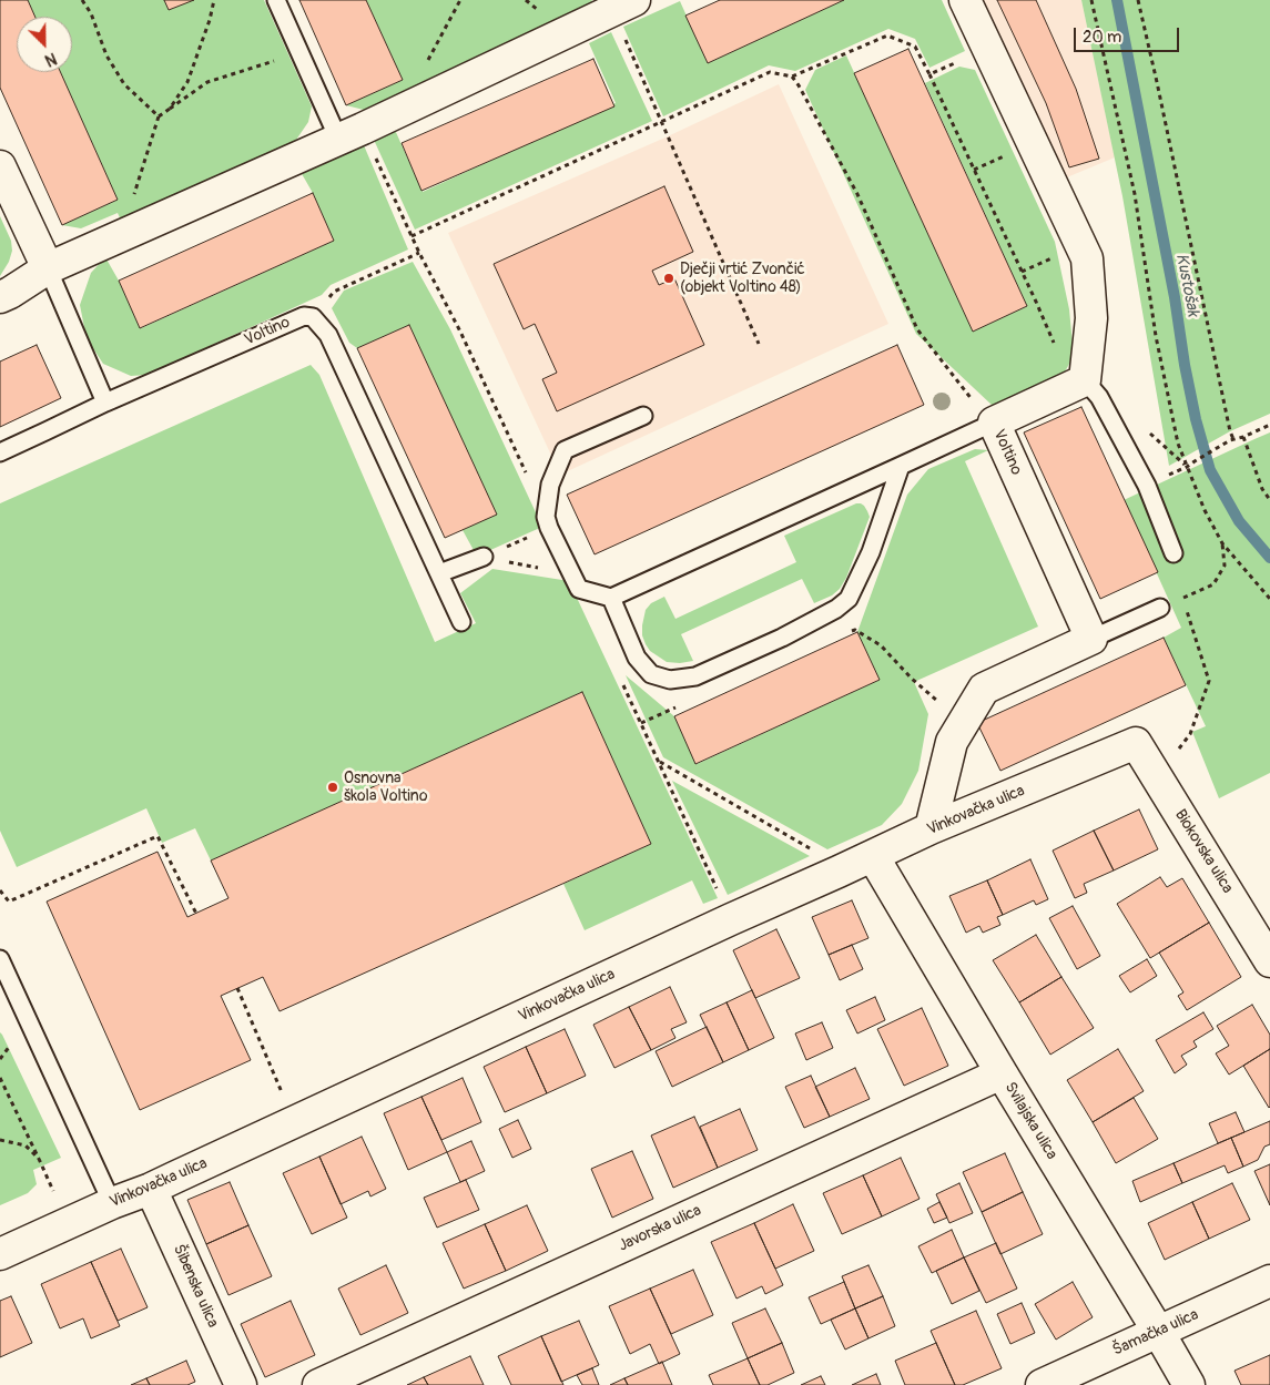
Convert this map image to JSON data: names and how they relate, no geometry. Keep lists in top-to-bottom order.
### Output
{
  "streets": {
    "street": [
      "Voltino",
      "Vinkovačka ulica",
      "Biokovska ulica",
      "Svilajska ulica",
      "Javorska ulica",
      "Šibenska ulica",
      "Šamačka ulica"
    ]
  },
  "crossings": [
    ["Vinkovačka ulica", "Biokovska ulica"],
    ["Vinkovačka ulica", "Svilajska ulica"],
    ["Vinkovačka ulica", "Šibenska ulica"],
    ["Svilajska ulica", "Javorska ulica"],
    ["Svilajska ulica", "Šamačka ulica"]
  ],
  "water": ["Kustošak"],
  "places": ["Dječji vrtić Zvončić (objekt Voltino 48)", "Osnovna škola Voltino"],
  "scale_bar": "20 m",
  "north": "bottom right"
}
